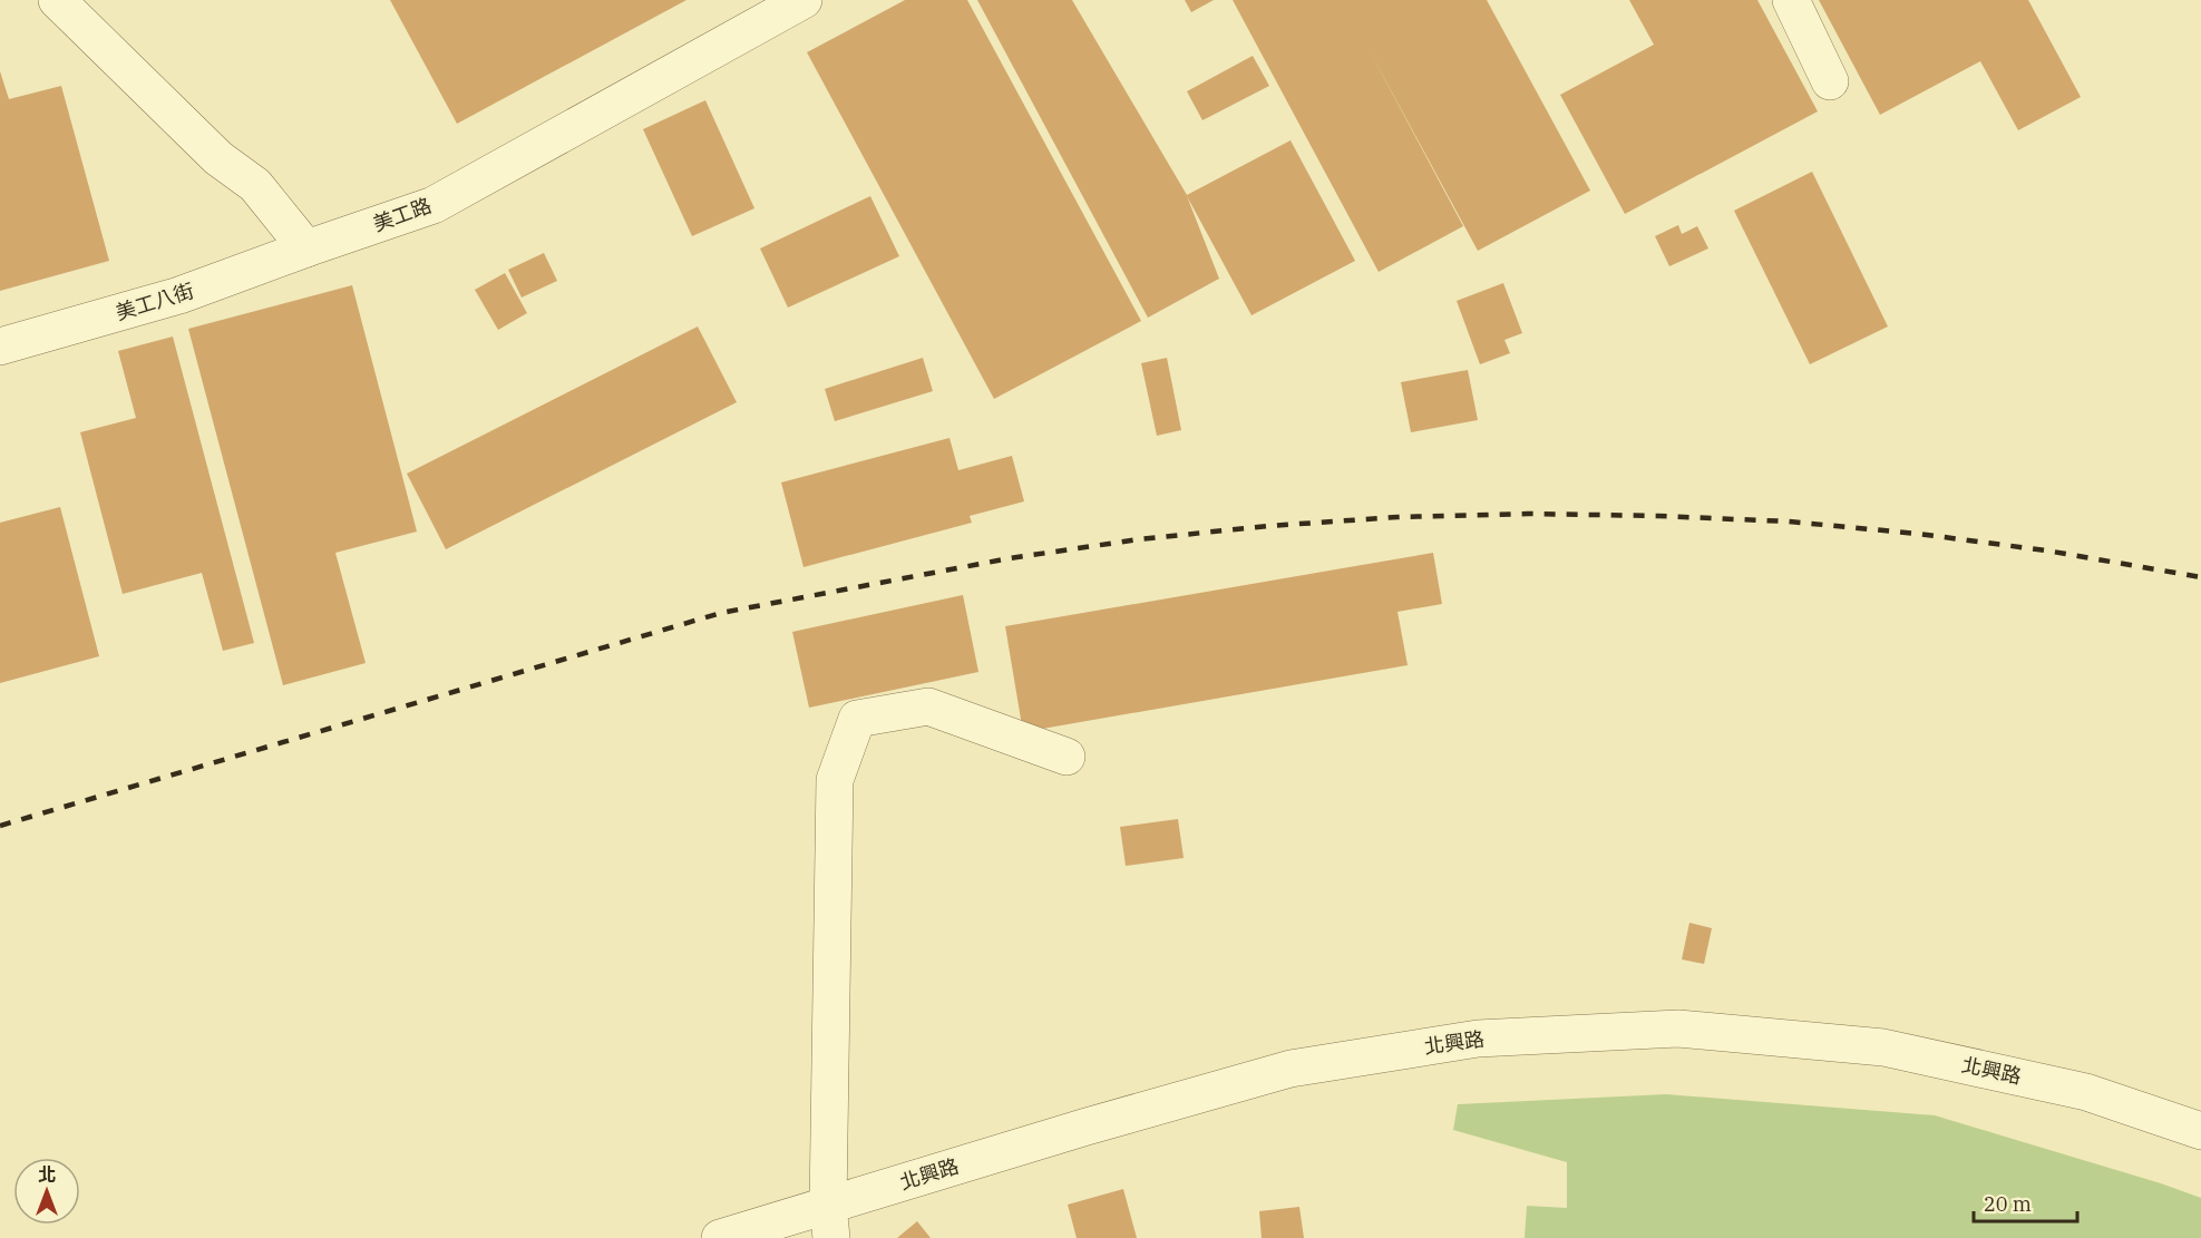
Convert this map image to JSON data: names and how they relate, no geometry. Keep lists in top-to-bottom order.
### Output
{
  "streets": {
    "street": ["美工路", "美工八街", "北興路"]
  },
  "crossings": [
    ["美工路", "美工八街"]
  ],
  "scale_bar": "20 m",
  "north": "top"
}
